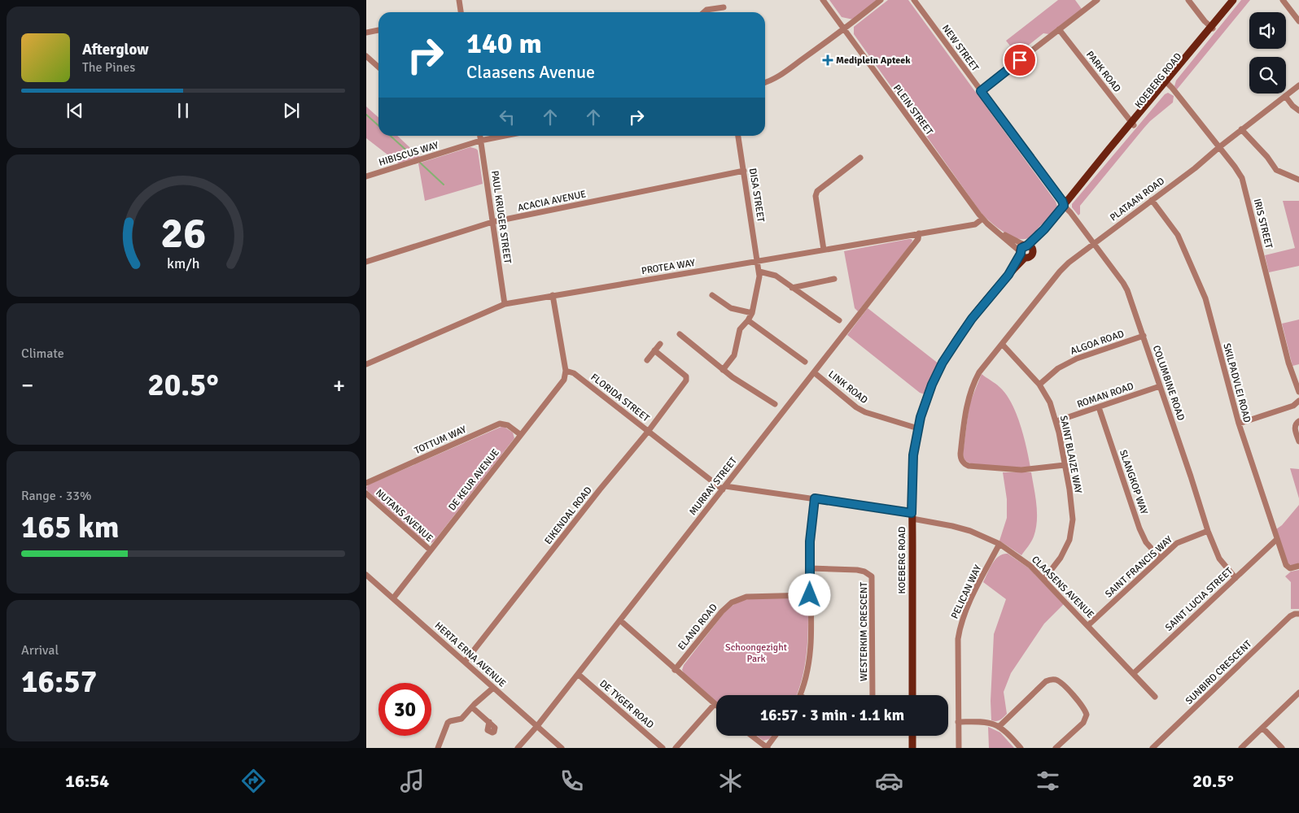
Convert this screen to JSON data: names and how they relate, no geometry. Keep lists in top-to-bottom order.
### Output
{
  "streets": {
    "main road": ["KOEBERG ROAD"],
    "street": [
      "NEW STREET",
      "PARK ROAD",
      "PLEIN STREET",
      "HIBISCUS WAY",
      "DISA STREET",
      "PLATAAN ROAD",
      "ACACIA AVENUE",
      "PAUL KRUGER STREET",
      "IRIS STREET",
      "PROTEA WAY",
      "ALGOA ROAD",
      "COLUMBINE ROAD",
      "SKILPADVLEI ROAD",
      "LINK ROAD",
      "ROMAN ROAD",
      "FLORIDA STREET",
      "TOTTUM WAY",
      "SAINT BLAIZE WAY",
      "DE KEUR AVENUE",
      "SLANGKOP WAY",
      "MURRAY STREET",
      "NUTANS AVENUE",
      "EIKENDAL ROAD",
      "SAINT FRANCIS WAY",
      "CLAASENS AVENUE",
      "PELICAN WAY",
      "SAINT LUCIA STREET",
      "ELAND ROAD",
      "WESTERKIM CRESCENT",
      "HERTA ERNA AVENUE",
      "SUNBIRD CRESCENT",
      "DE TYGER ROAD"
    ]
  },
  "crossings": [
    ["NEW STREET", "KOEBERG ROAD"],
    ["NEW STREET", "COLUMBINE ROAD"],
    ["PARK ROAD", "KOEBERG ROAD"],
    ["KOEBERG ROAD", "PLEIN STREET"],
    ["KOEBERG ROAD", "IRIS STREET"],
    ["KOEBERG ROAD", "COLUMBINE ROAD"],
    ["KOEBERG ROAD", "LINK ROAD"],
    ["KOEBERG ROAD", "CLAASENS AVENUE"],
    ["PLEIN STREET", "PROTEA WAY"],
    ["HIBISCUS WAY", "PAUL KRUGER STREET"],
    ["DISA STREET", "ACACIA AVENUE"],
    ["DISA STREET", "PROTEA WAY"],
    ["PLATAAN ROAD", "IRIS STREET"],
    ["PLATAAN ROAD", "COLUMBINE ROAD"],
    ["PLATAAN ROAD", "SKILPADVLEI ROAD"],
    ["PLATAAN ROAD", "SAINT BLAIZE WAY"],
    ["ACACIA AVENUE", "PAUL KRUGER STREET"],
    ["PAUL KRUGER STREET", "PROTEA WAY"],
    ["PROTEA WAY", "MURRAY STREET"],
    ["ALGOA ROAD", "COLUMBINE ROAD"],
    ["ALGOA ROAD", "SAINT BLAIZE WAY"],
    ["COLUMBINE ROAD", "ROMAN ROAD"],
    ["COLUMBINE ROAD", "SAINT FRANCIS WAY"],
    ["COLUMBINE ROAD", "SAINT LUCIA STREET"],
    ["SKILPADVLEI ROAD", "SAINT LUCIA STREET"],
    ["LINK ROAD", "MURRAY STREET"],
    ["ROMAN ROAD", "SAINT BLAIZE WAY"],
    ["ROMAN ROAD", "SLANGKOP WAY"],
    ["FLORIDA STREET", "DE KEUR AVENUE"],
    ["FLORIDA STREET", "MURRAY STREET"],
    ["FLORIDA STREET", "EIKENDAL ROAD"],
    ["FLORIDA STREET", "CLAASENS AVENUE"],
    ["TOTTUM WAY", "DE KEUR AVENUE"],
    ["SAINT BLAIZE WAY", "CLAASENS AVENUE"],
    ["DE KEUR AVENUE", "NUTANS AVENUE"],
    ["DE KEUR AVENUE", "HERTA ERNA AVENUE"],
    ["SLANGKOP WAY", "SAINT FRANCIS WAY"],
    ["MURRAY STREET", "CLAASENS AVENUE"],
    ["MURRAY STREET", "HERTA ERNA AVENUE"],
    ["MURRAY STREET", "DE TYGER ROAD"],
    ["EIKENDAL ROAD", "HERTA ERNA AVENUE"],
    ["SAINT FRANCIS WAY", "CLAASENS AVENUE"],
    ["CLAASENS AVENUE", "PELICAN WAY"],
    ["CLAASENS AVENUE", "SAINT LUCIA STREET"]
  ],
  "parks": ["Schoongezight Park"],
  "places": {
    "health": ["Mediplein Apteek"]
  },
  "page": {
    "turn": ["140 m", "Claasens Avenue"],
    "song": ["Afterglow", "The Pines"],
    "tile": [
      "Climate",
      ["Range · 33%", "165 km"],
      ["Arrival", "16:57"]
    ],
    "heat": ["−", "20.5°", "+"],
    "limit": "30",
    "trip": "16:57 · 3 min · 1.1 km",
    "tabs": ["16:54", "20.5°"],
    "gauge": ["26", "km/h"]
  }
}
